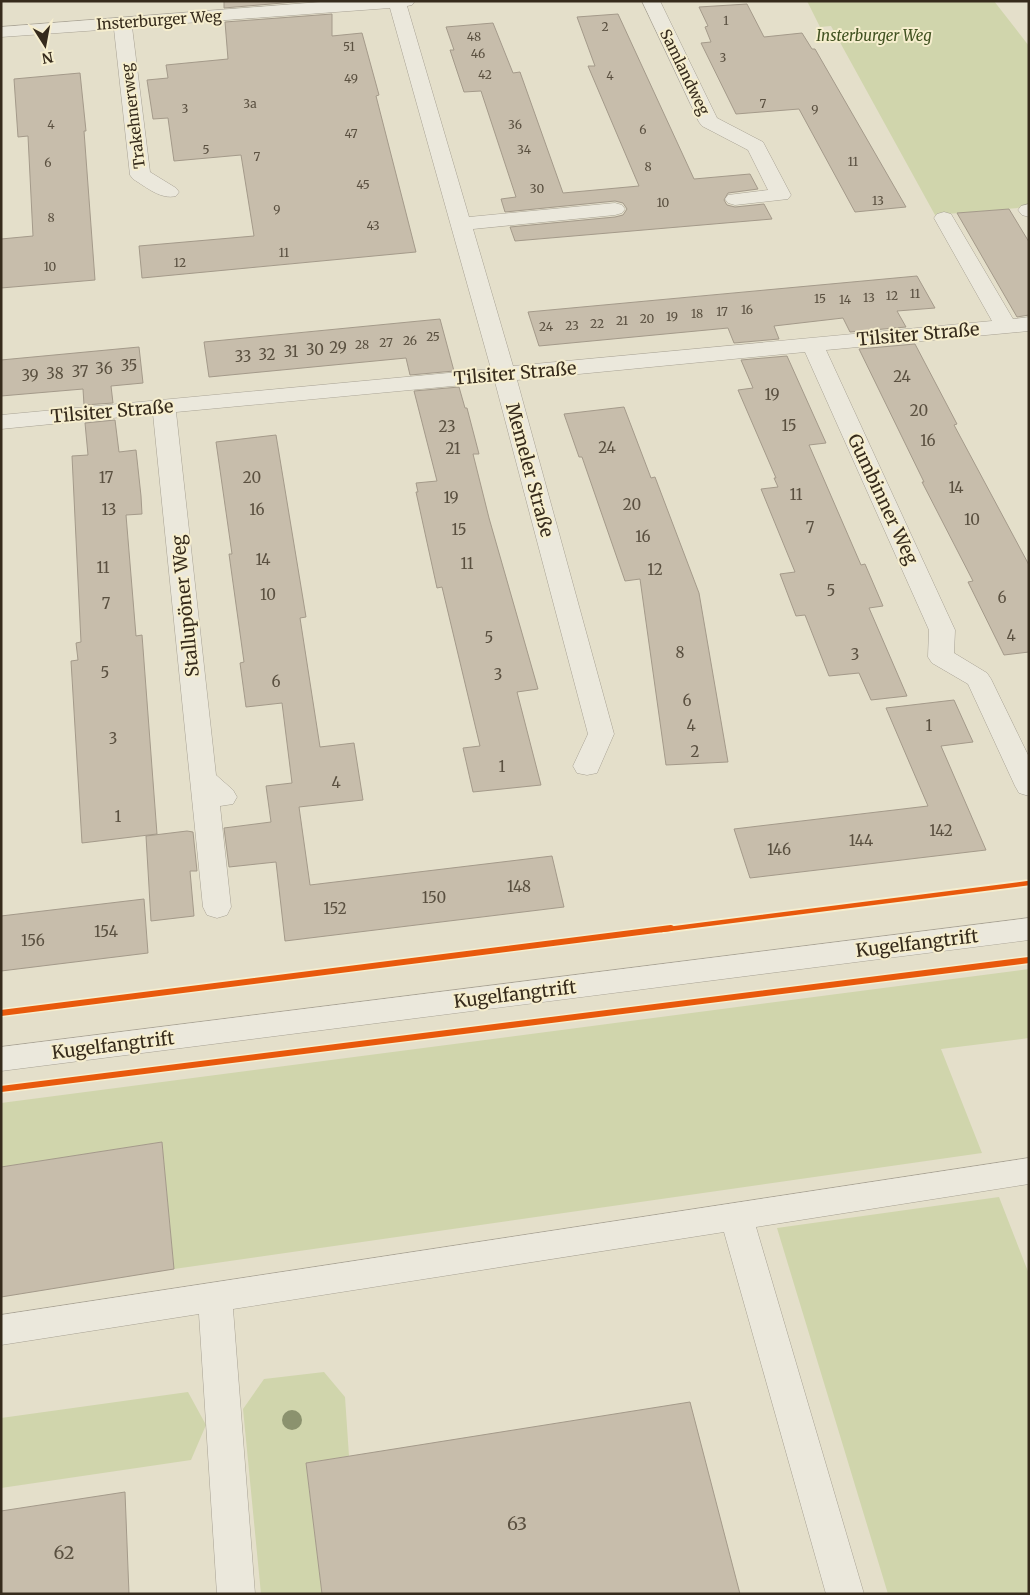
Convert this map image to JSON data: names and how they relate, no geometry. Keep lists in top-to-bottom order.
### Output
{
  "streets": {
    "street": [
      "Insterburger Weg",
      "Samlandweg",
      "Trakehnerweg",
      "Tilsiter Straße",
      "Memeler Straße",
      "Gumbinner Weg",
      "Stallupöner Weg",
      "Kugelfangtrift"
    ]
  },
  "crossings": [
    ["Insterburger Weg", "Trakehnerweg"],
    ["Insterburger Weg", "Memeler Straße"],
    ["Tilsiter Straße", "Memeler Straße"],
    ["Tilsiter Straße", "Gumbinner Weg"],
    ["Tilsiter Straße", "Stallupöner Weg"]
  ],
  "parks": ["Insterburger Weg"],
  "house_numbers": [
    "1",
    "2",
    "48",
    "51",
    "46",
    "3",
    "42",
    "4",
    "49",
    "3a",
    "7",
    "3",
    "9",
    "4",
    "36",
    "6",
    "47",
    "5",
    "34",
    "7",
    "11",
    "6",
    "8",
    "45",
    "30",
    "13",
    "10",
    "9",
    "8",
    "43",
    "11",
    "12",
    "10",
    "11",
    "12",
    "13",
    "15",
    "14",
    "16",
    "17",
    "18",
    "19",
    "20",
    "21",
    "22",
    "23",
    "24",
    "25",
    "26",
    "27",
    "28",
    "29",
    "30",
    "31",
    "32",
    "33",
    "35",
    "36",
    "37",
    "38",
    "39",
    "24",
    "19",
    "20",
    "15",
    "23",
    "16",
    "24",
    "21",
    "17",
    "20",
    "14",
    "11",
    "19",
    "20",
    "13",
    "16",
    "10",
    "7",
    "15",
    "16",
    "14",
    "11",
    "11",
    "12",
    "5",
    "10",
    "6",
    "7",
    "4",
    "5",
    "8",
    "3",
    "5",
    "3",
    "6",
    "6",
    "4",
    "1",
    "3",
    "2",
    "1",
    "4",
    "1",
    "142",
    "144",
    "146",
    "148",
    "150",
    "152",
    "154",
    "156",
    "63",
    "62"
  ],
  "north": "bottom"
}
